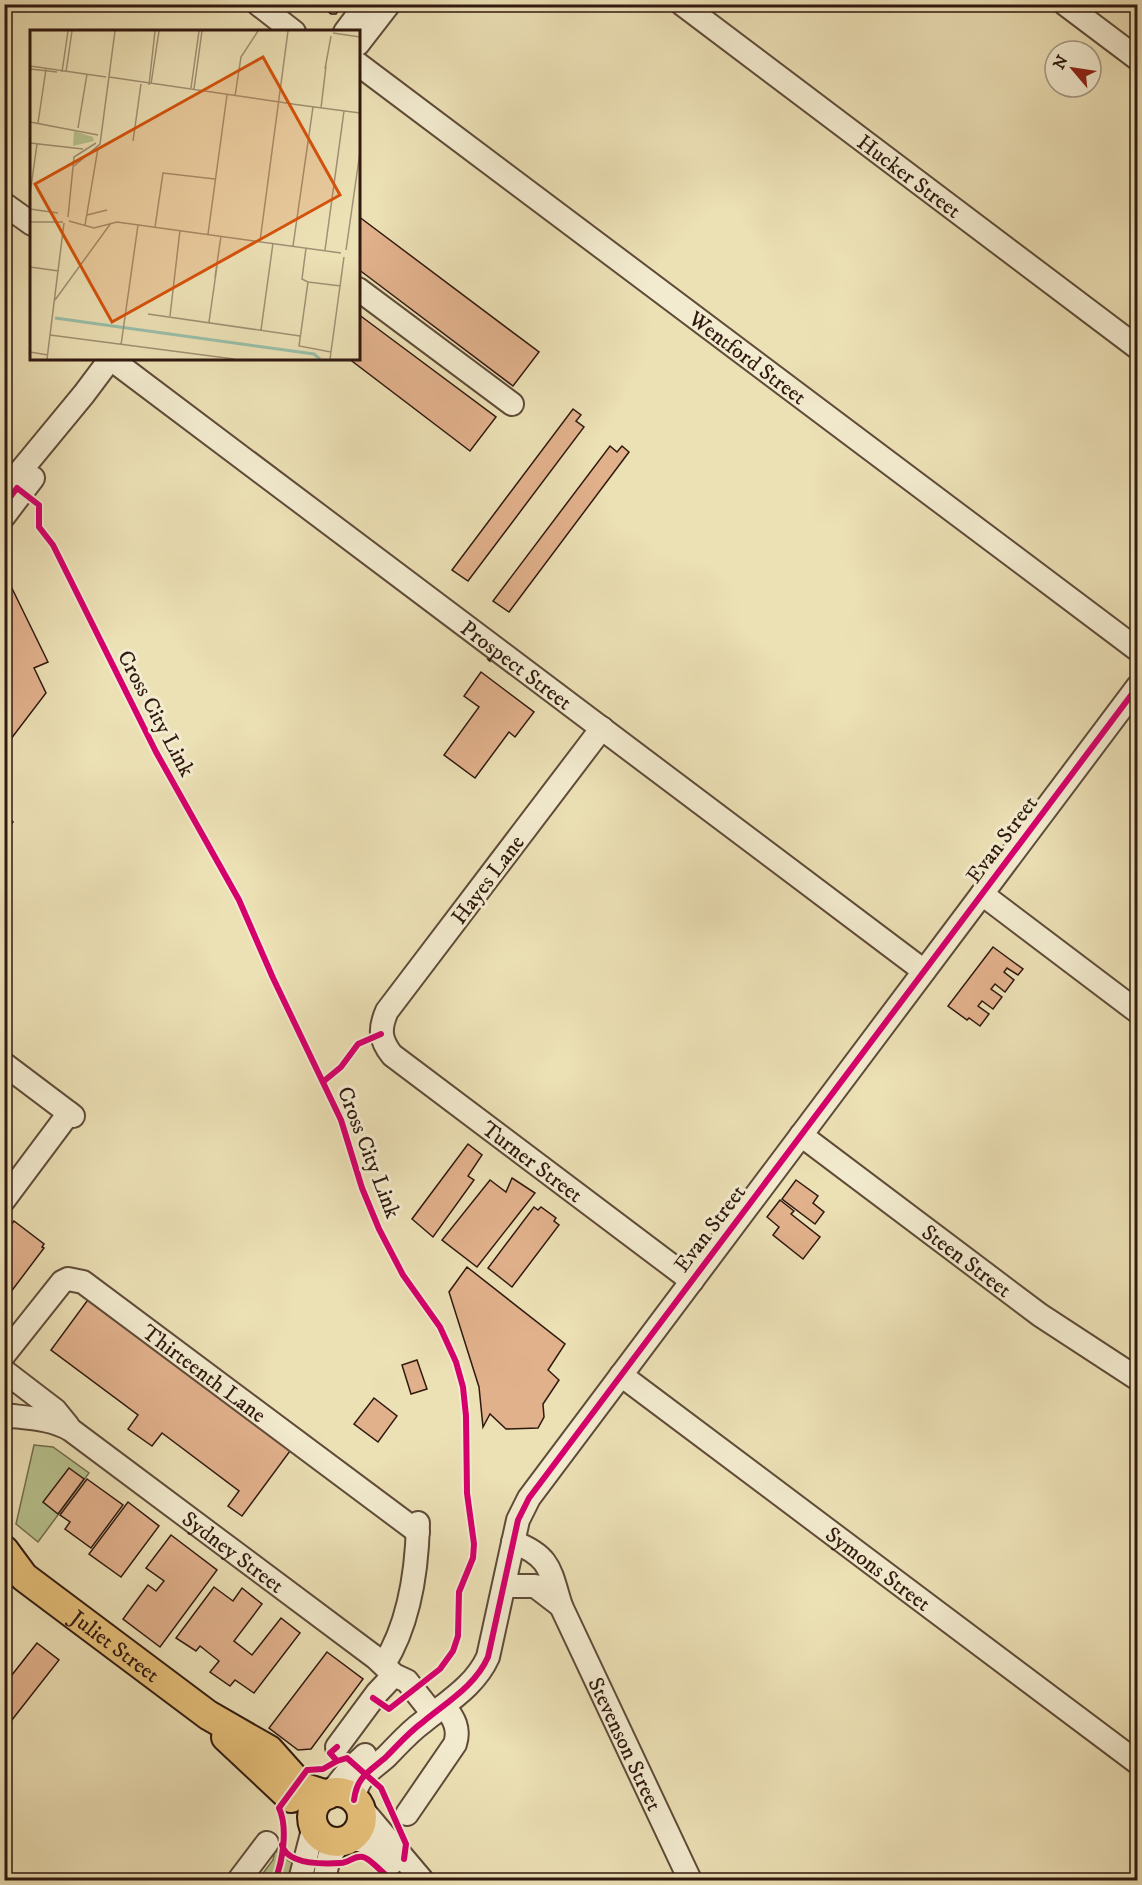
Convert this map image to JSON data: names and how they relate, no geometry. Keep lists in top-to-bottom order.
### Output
{
  "streets": {
    "main road": ["Juliet Street"],
    "street": [
      "Hucker Street",
      "Wentford Street",
      "Prospect Street",
      "Evan Street",
      "Hayes Lane",
      "Turner Street",
      "Steen Street",
      "Thirteenth Lane",
      "Sydney Street",
      "Symons Street",
      "Stevenson Street"
    ],
    "cycle path": ["Cross City Link"]
  },
  "crossings": [
    ["Prospect Street", "Evan Street"],
    ["Prospect Street", "Hayes Lane"],
    ["Evan Street", "Turner Street"],
    ["Evan Street", "Steen Street"],
    ["Evan Street", "Sydney Street"],
    ["Evan Street", "Symons Street"],
    ["Evan Street", "Juliet Street"],
    ["Evan Street", "Stevenson Street"],
    ["Hayes Lane", "Turner Street"],
    ["Thirteenth Lane", "Sydney Street"]
  ],
  "north": "top left"
}
